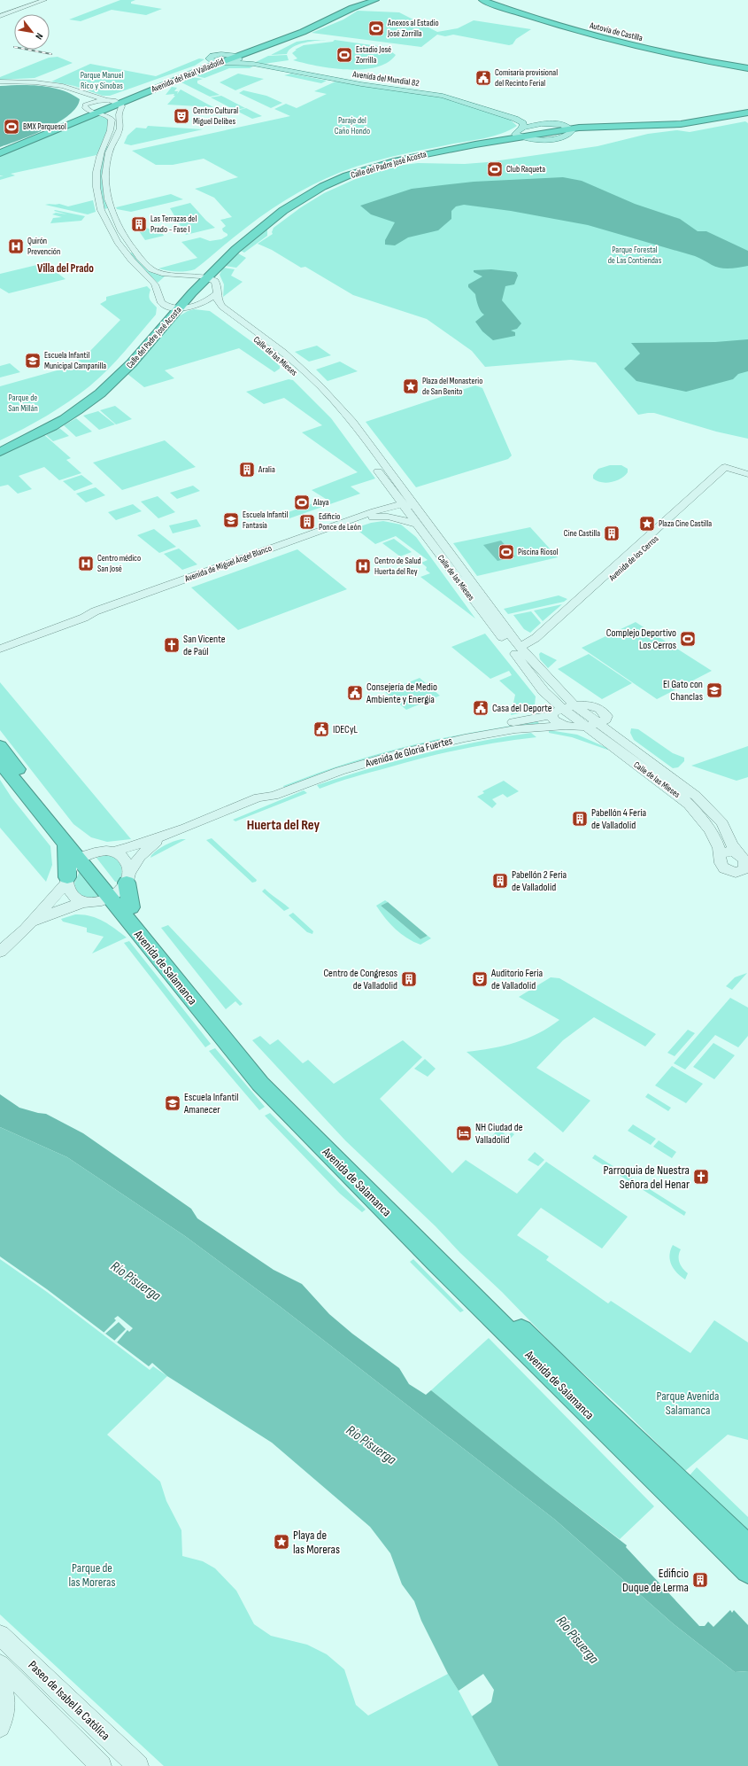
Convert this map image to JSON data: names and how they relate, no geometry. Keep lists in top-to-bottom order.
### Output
{
  "streets": {
    "highway": [
      "Autovía de Castilla",
      "Avenida del Real Valladolid",
      "Calle del Padre José Acosta",
      "Avenida de Salamanca"
    ],
    "main road": [
      "Avenida del Mundial 82",
      "Calle de las Mieses",
      "Avenida de los Cerros",
      "Avenida de Miguel Ángel Blanco",
      "Avenida de Gloria Fuertes",
      "Paseo de Isabel la Católica"
    ]
  },
  "crossings": [
    ["Avenida del Real Valladolid", "Avenida del Mundial 82"],
    ["Avenida del Mundial 82", "Calle del Padre José Acosta"],
    ["Calle del Padre José Acosta", "Calle de las Mieses"],
    ["Calle de las Mieses", "Avenida de los Cerros"],
    ["Calle de las Mieses", "Avenida de Miguel Ángel Blanco"],
    ["Calle de las Mieses", "Avenida de Gloria Fuertes"],
    ["Avenida de Gloria Fuertes", "Avenida de Salamanca"]
  ],
  "districts": ["Villa del Prado", "Huerta del Rey"],
  "water": ["Río Pisuerga"],
  "parks": [
    "Parque Manuel Rico y Sinobas",
    "Paraje del Caño Hondo",
    "Parque Forestal de Las Contiendas",
    "Parque de San Millán",
    "Parque Avenida Salamanca",
    "Parque de las Moreras"
  ],
  "places": {
    "sports": [
      "Anexos al Estadio José Zorrilla",
      "Estadio José Zorrilla",
      "BMX Parquesol",
      "Club Raqueta",
      "Alaya",
      "Piscina Riosol",
      "Complejo Deportivo Los Cerros"
    ],
    "public building": [
      "Comisaría provisional del Recinto Ferial",
      "Consejería de Medio Ambiente y Energía",
      "Casa del Deporte",
      "IDECyL"
    ],
    "theatre": ["Centro Cultural Miguel Delibes", "Auditorio Feria de Valladolid"],
    "building": [
      "Las Terrazas del Prado - Fase I",
      "Aralia",
      "Edificio Ponce de León",
      "Cine Castilla",
      "Pabellón 4 Feria de Valladolid",
      "Pabellón 2 Feria de Valladolid",
      "Centro de Congresos de Valladolid",
      "Edificio Duque de Lerma"
    ],
    "hospital": ["Quirón Prevención", "Centro médico San José", "Centro de Salud Huerta del Rey"],
    "school or university": [
      "Escuela Infantil Municipal Campanilla",
      "Escuela Infantil Fantasía",
      "El Gato con Chanclas",
      "Escuela Infantil Amanecer"
    ],
    "place": ["Plaza del Monasterio de San Benito", "Plaza Cine Castilla", "Playa de las Moreras"],
    "church": ["San Vicente de Paúl", "Parroquia de Nuestra Señora del Henar"],
    "hotel": ["NH Ciudad de Valladolid"]
  },
  "north": "bottom right"
}
